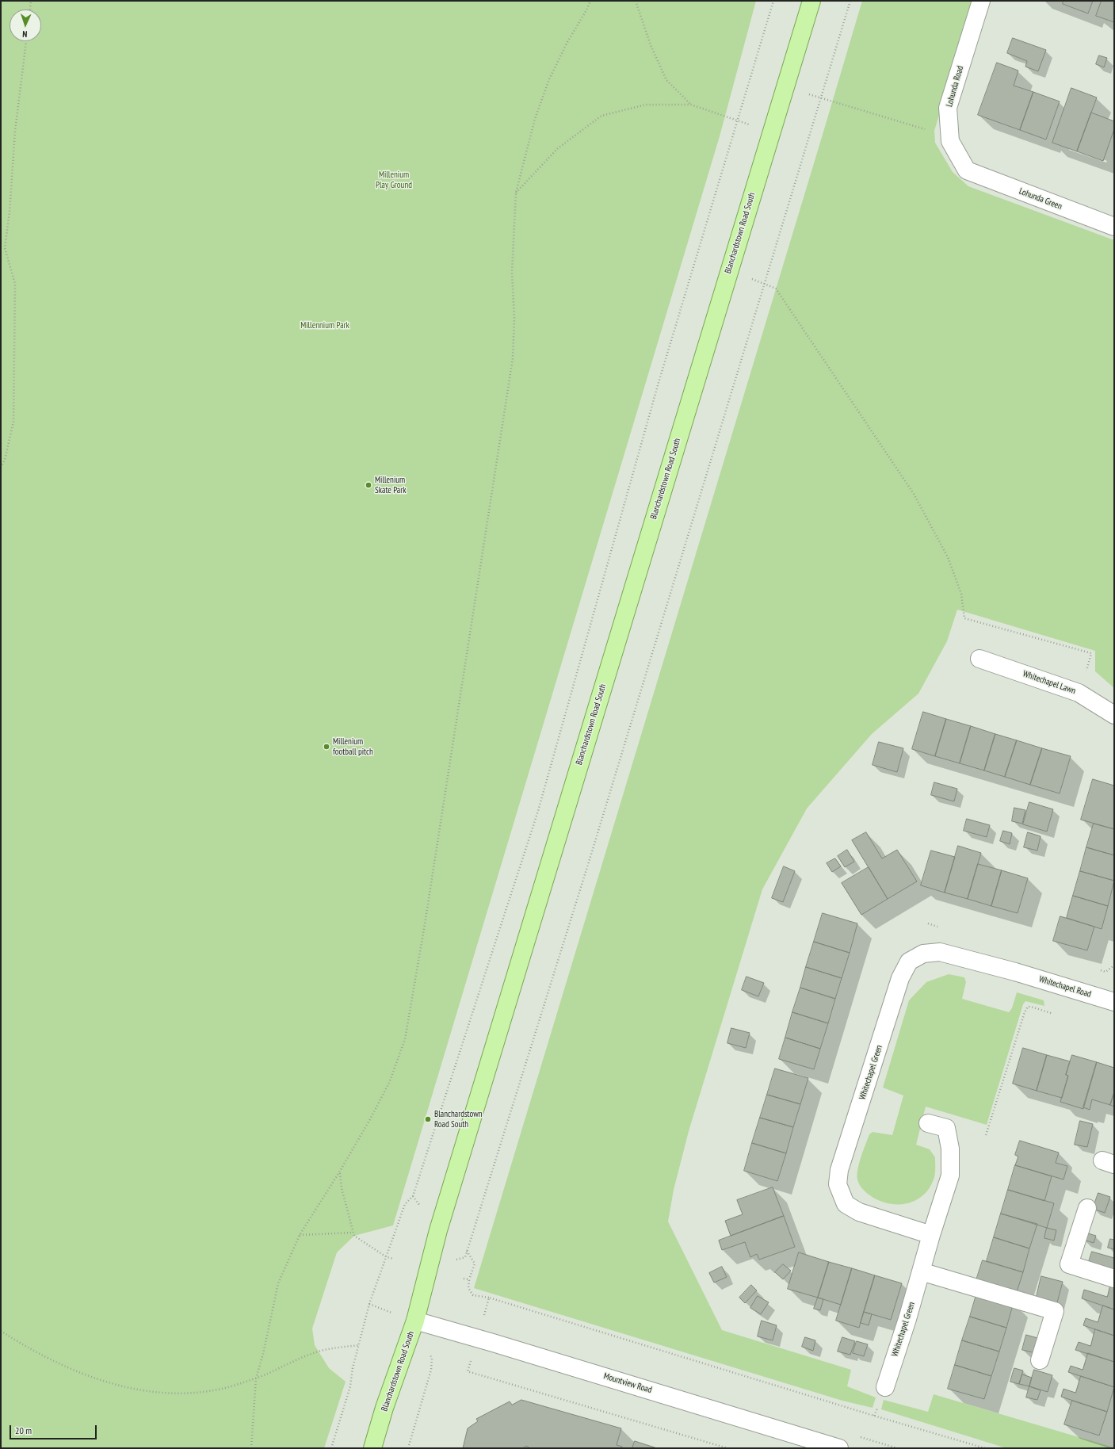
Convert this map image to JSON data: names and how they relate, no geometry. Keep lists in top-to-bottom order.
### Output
{
  "streets": {
    "main road": ["Blanchardstown Road South"],
    "street": [
      "Lohunda Road",
      "Lohunda Green",
      "Whitechapel Lawn",
      "Whitechapel Road",
      "Whitechapel Green",
      "Mountview Road"
    ]
  },
  "crossings": [
    ["Lohunda Road", "Lohunda Green"],
    ["Blanchardstown Road South", "Mountview Road"],
    ["Whitechapel Road", "Whitechapel Green"]
  ],
  "parks": ["Millenium Play Ground", "Millennium Park"],
  "places": ["Millenium Skate Park", "Millenium football pitch", "Blanchardstown Road South"],
  "scale_bar": "20 m",
  "north": "bottom"
}
